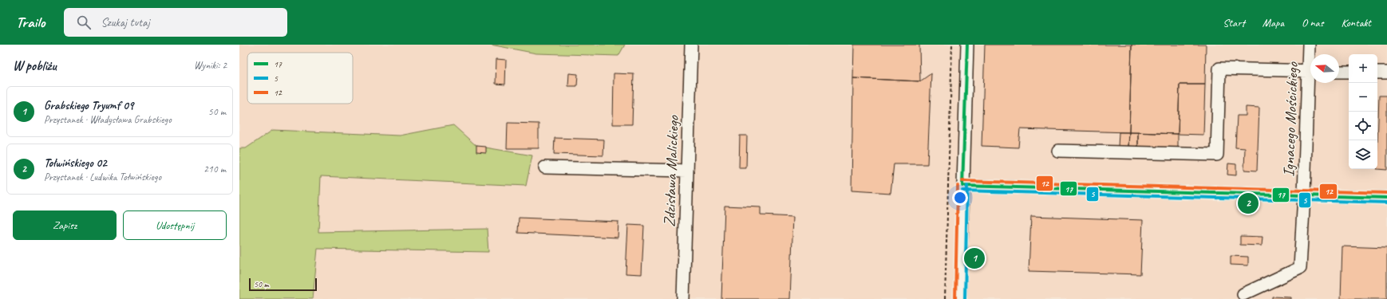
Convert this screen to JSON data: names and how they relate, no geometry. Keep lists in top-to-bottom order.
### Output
{
  "streets": {
    "street": ["Ignacego Mościckiego", "Zdzisława Malickiego"]
  },
  "lines": ["transit line 17", "transit line 12", "transit line 5"],
  "legend": ["17", "5", "12"],
  "scale_bar": "50 m",
  "north": "left",
  "page": {
    "header": "Trailo",
    "search": "Szukaj tutaj",
    "nav": [
      "Start",
      "Mapa",
      "O nas",
      "Kontakt"
    ],
    "heading": ["W pobliżu", "Wyniki: 2"],
    "map_buttons": ["+", "−"],
    "list": [
      {
        "mark": "1",
        "name": "Grabskiego Tryumf 09",
        "note": "Przystanek · Władysława Grabskiego",
        "value": "50 m"
      },
      {
        "mark": "2",
        "name": "Tołwińskiego 02",
        "note": "Przystanek · Ludwika Tołwińskiego",
        "value": "210 m"
      }
    ],
    "pins": ["2", "1"],
    "buttons": ["Zapisz", "Udostępnij"],
    "scale": "50 m"
  }
}
